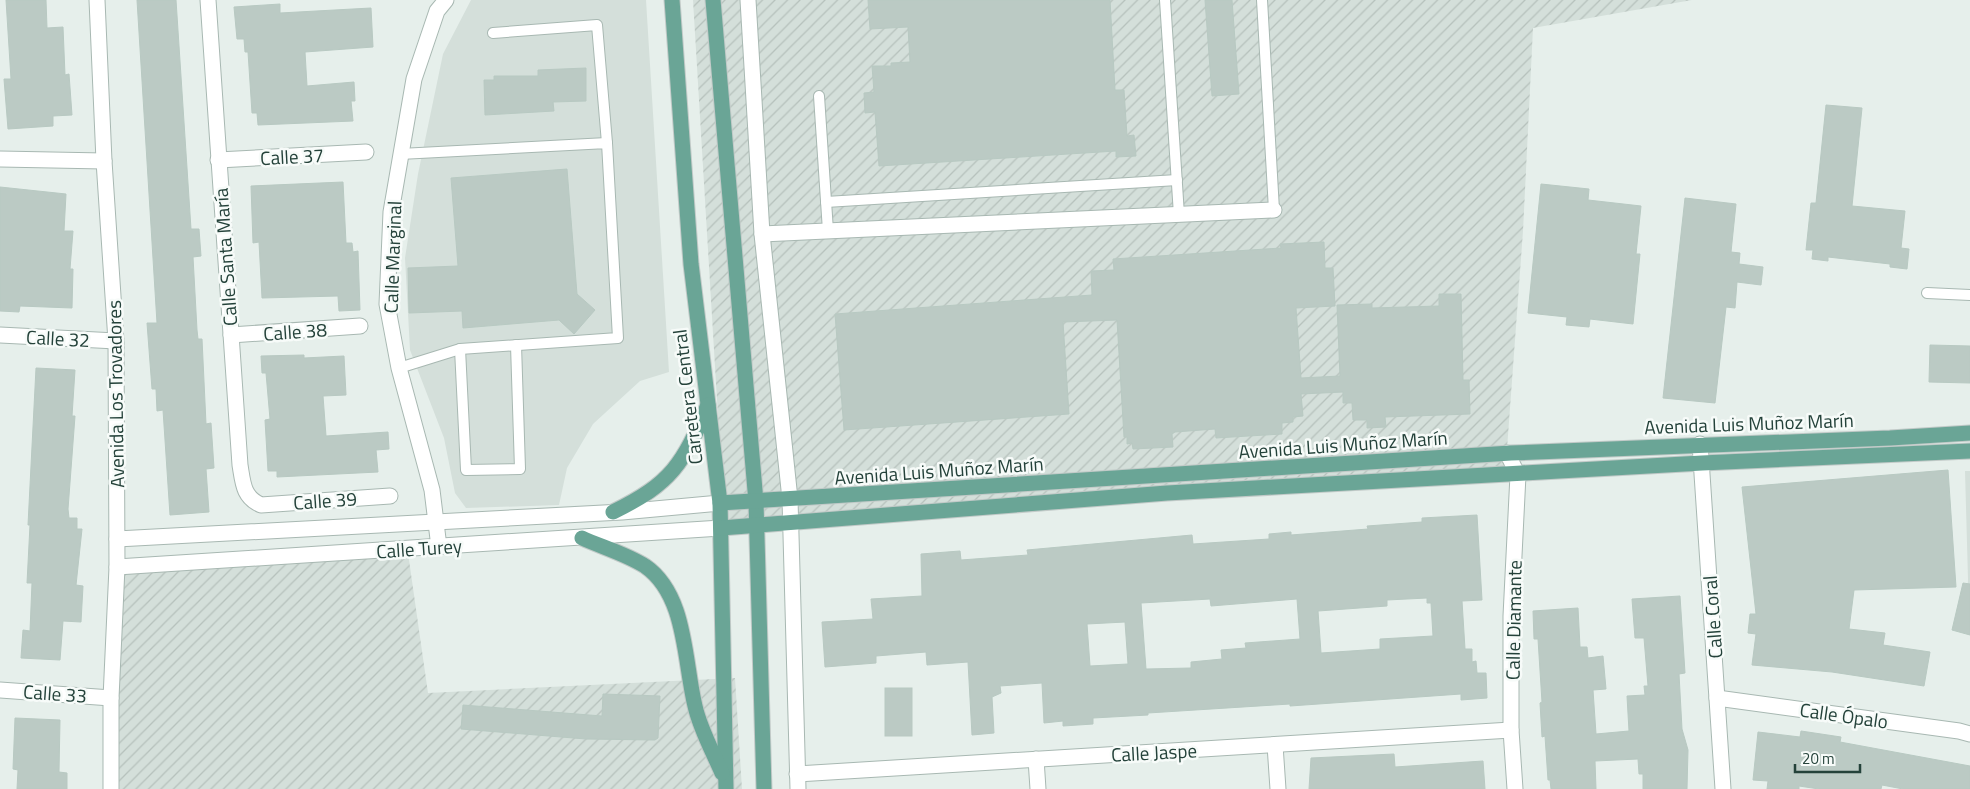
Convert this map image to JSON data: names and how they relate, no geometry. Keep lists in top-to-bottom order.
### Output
{
  "streets": {
    "main road": ["Carretera Central", "Avenida Luis Muñoz Marín"],
    "street": [
      "Calle 37",
      "Calle Santa María",
      "Calle Marginal",
      "Calle 38",
      "Calle 32",
      "Avenida Los Trovadores",
      "Calle 39",
      "Calle Turey",
      "Calle Coral",
      "Calle Diamante",
      "Calle 33",
      "Calle Ópalo",
      "Calle Jaspe"
    ]
  },
  "crossings": [
    ["Calle 37", "Calle Santa María"],
    ["Calle Santa María", "Calle 38"],
    ["Calle Santa María", "Calle 39"],
    ["Calle Marginal", "Calle Turey"],
    ["Calle 32", "Avenida Los Trovadores"],
    ["Avenida Los Trovadores", "Calle Turey"],
    ["Avenida Los Trovadores", "Calle 33"],
    ["Carretera Central", "Avenida Luis Muñoz Marín"],
    ["Carretera Central", "Calle Turey"],
    ["Avenida Luis Muñoz Marín", "Calle Turey"],
    ["Avenida Luis Muñoz Marín", "Calle Coral"],
    ["Avenida Luis Muñoz Marín", "Calle Diamante"],
    ["Calle Coral", "Calle Ópalo"],
    ["Calle Diamante", "Calle Jaspe"]
  ],
  "scale_bar": "20 m"
}
